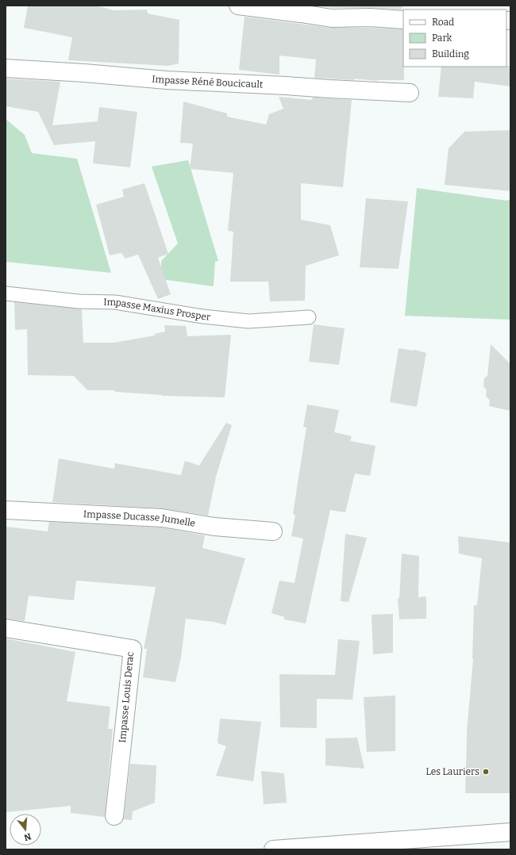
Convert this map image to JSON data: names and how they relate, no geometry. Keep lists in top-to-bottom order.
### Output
{
  "streets": {
    "street": ["Impasse Réné Boucicault", "Impasse Ducasse Jumelle", "Impasse Louis Derac"],
    "lane": ["Impasse Maxius Prosper"]
  },
  "places": ["Les Lauriers"],
  "legend": ["Road", "Park", "Building"],
  "north": "bottom"
}
